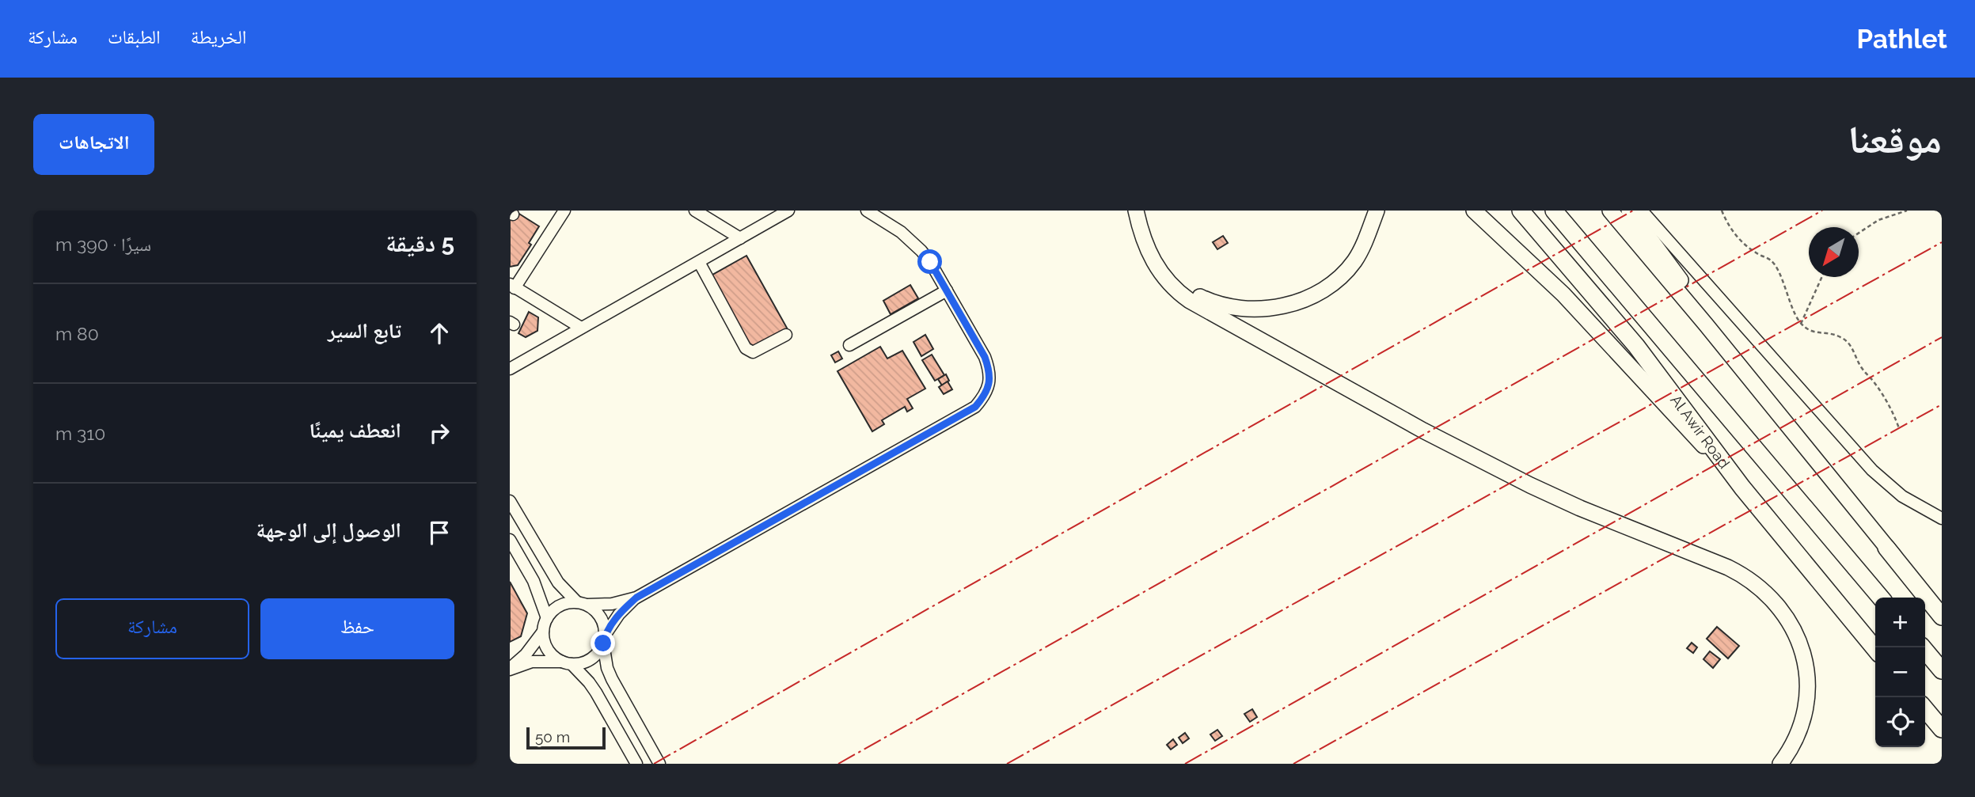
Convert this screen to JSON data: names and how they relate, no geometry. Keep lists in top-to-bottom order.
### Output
{
  "streets": {
    "highway": ["Al Awir Road"]
  },
  "scale_bar": "50 m",
  "north": "bottom left",
  "page": {
    "header": "Pathlet",
    "nav": ["الخريطة", "الطبقات", "مشاركة"],
    "title": "موقعنا",
    "buttons": [
      "الاتجاهات",
      ["حفظ", "مشاركة"]
    ],
    "heading": ["5 دقيقة", "سيرًا · 390 m"],
    "list": [
      ["تابع السير", "80 m"],
      ["انعطف يمينًا", "310 m"],
      "الوصول إلى الوجهة"
    ],
    "map_buttons": ["+", "−"],
    "scale": "50 m"
  }
}
